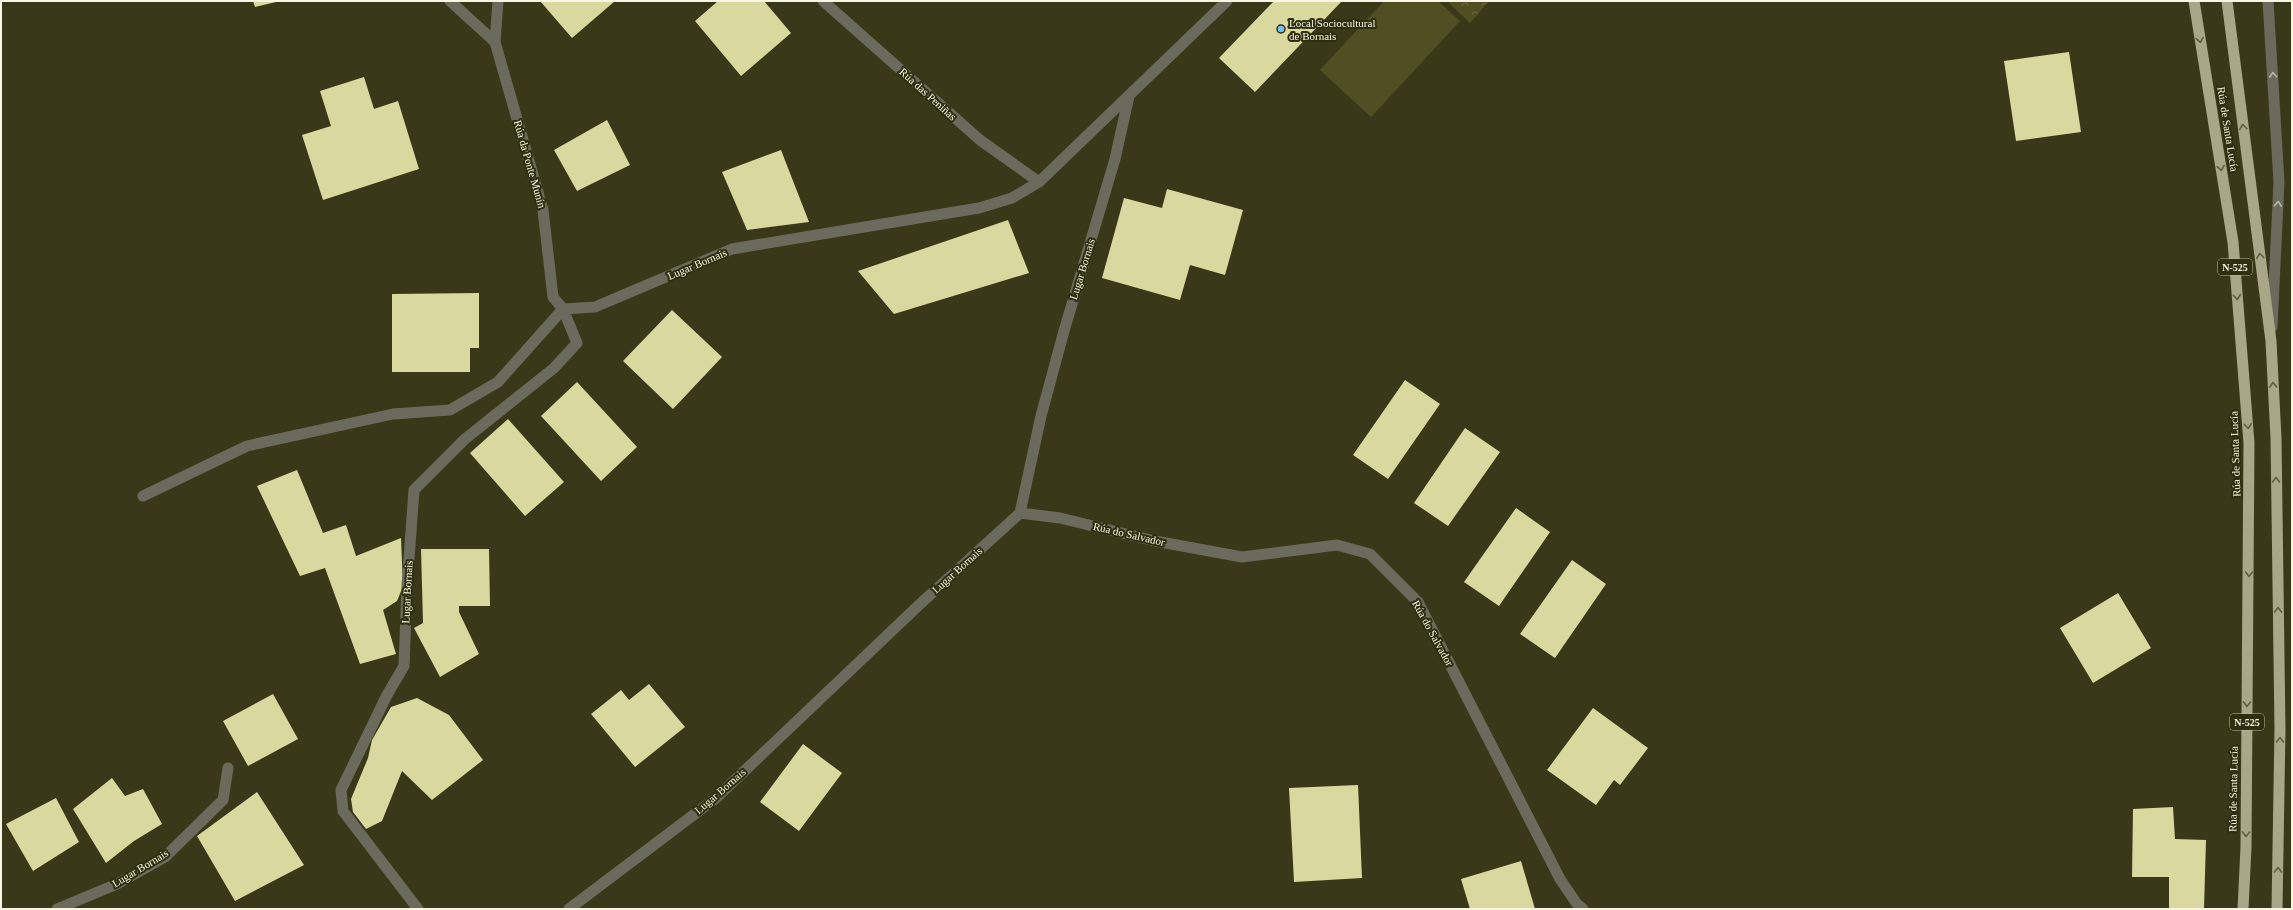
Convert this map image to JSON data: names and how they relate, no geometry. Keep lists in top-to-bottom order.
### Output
{
  "streets": {
    "highway": ["Rúa de Santa Lucía", "N-525"],
    "street": [
      "Rúa das Peniñas",
      "Rúa da Ponte Munín",
      "Lugar Bornais",
      "Rúa do Salvador"
    ]
  },
  "crossings": [
    ["Rúa das Peniñas", "Lugar Bornais"],
    ["Rúa da Ponte Munín", "Lugar Bornais"],
    ["Lugar Bornais", "Rúa do Salvador"]
  ],
  "places": ["Local Sociocultural de Bornais"]
}
